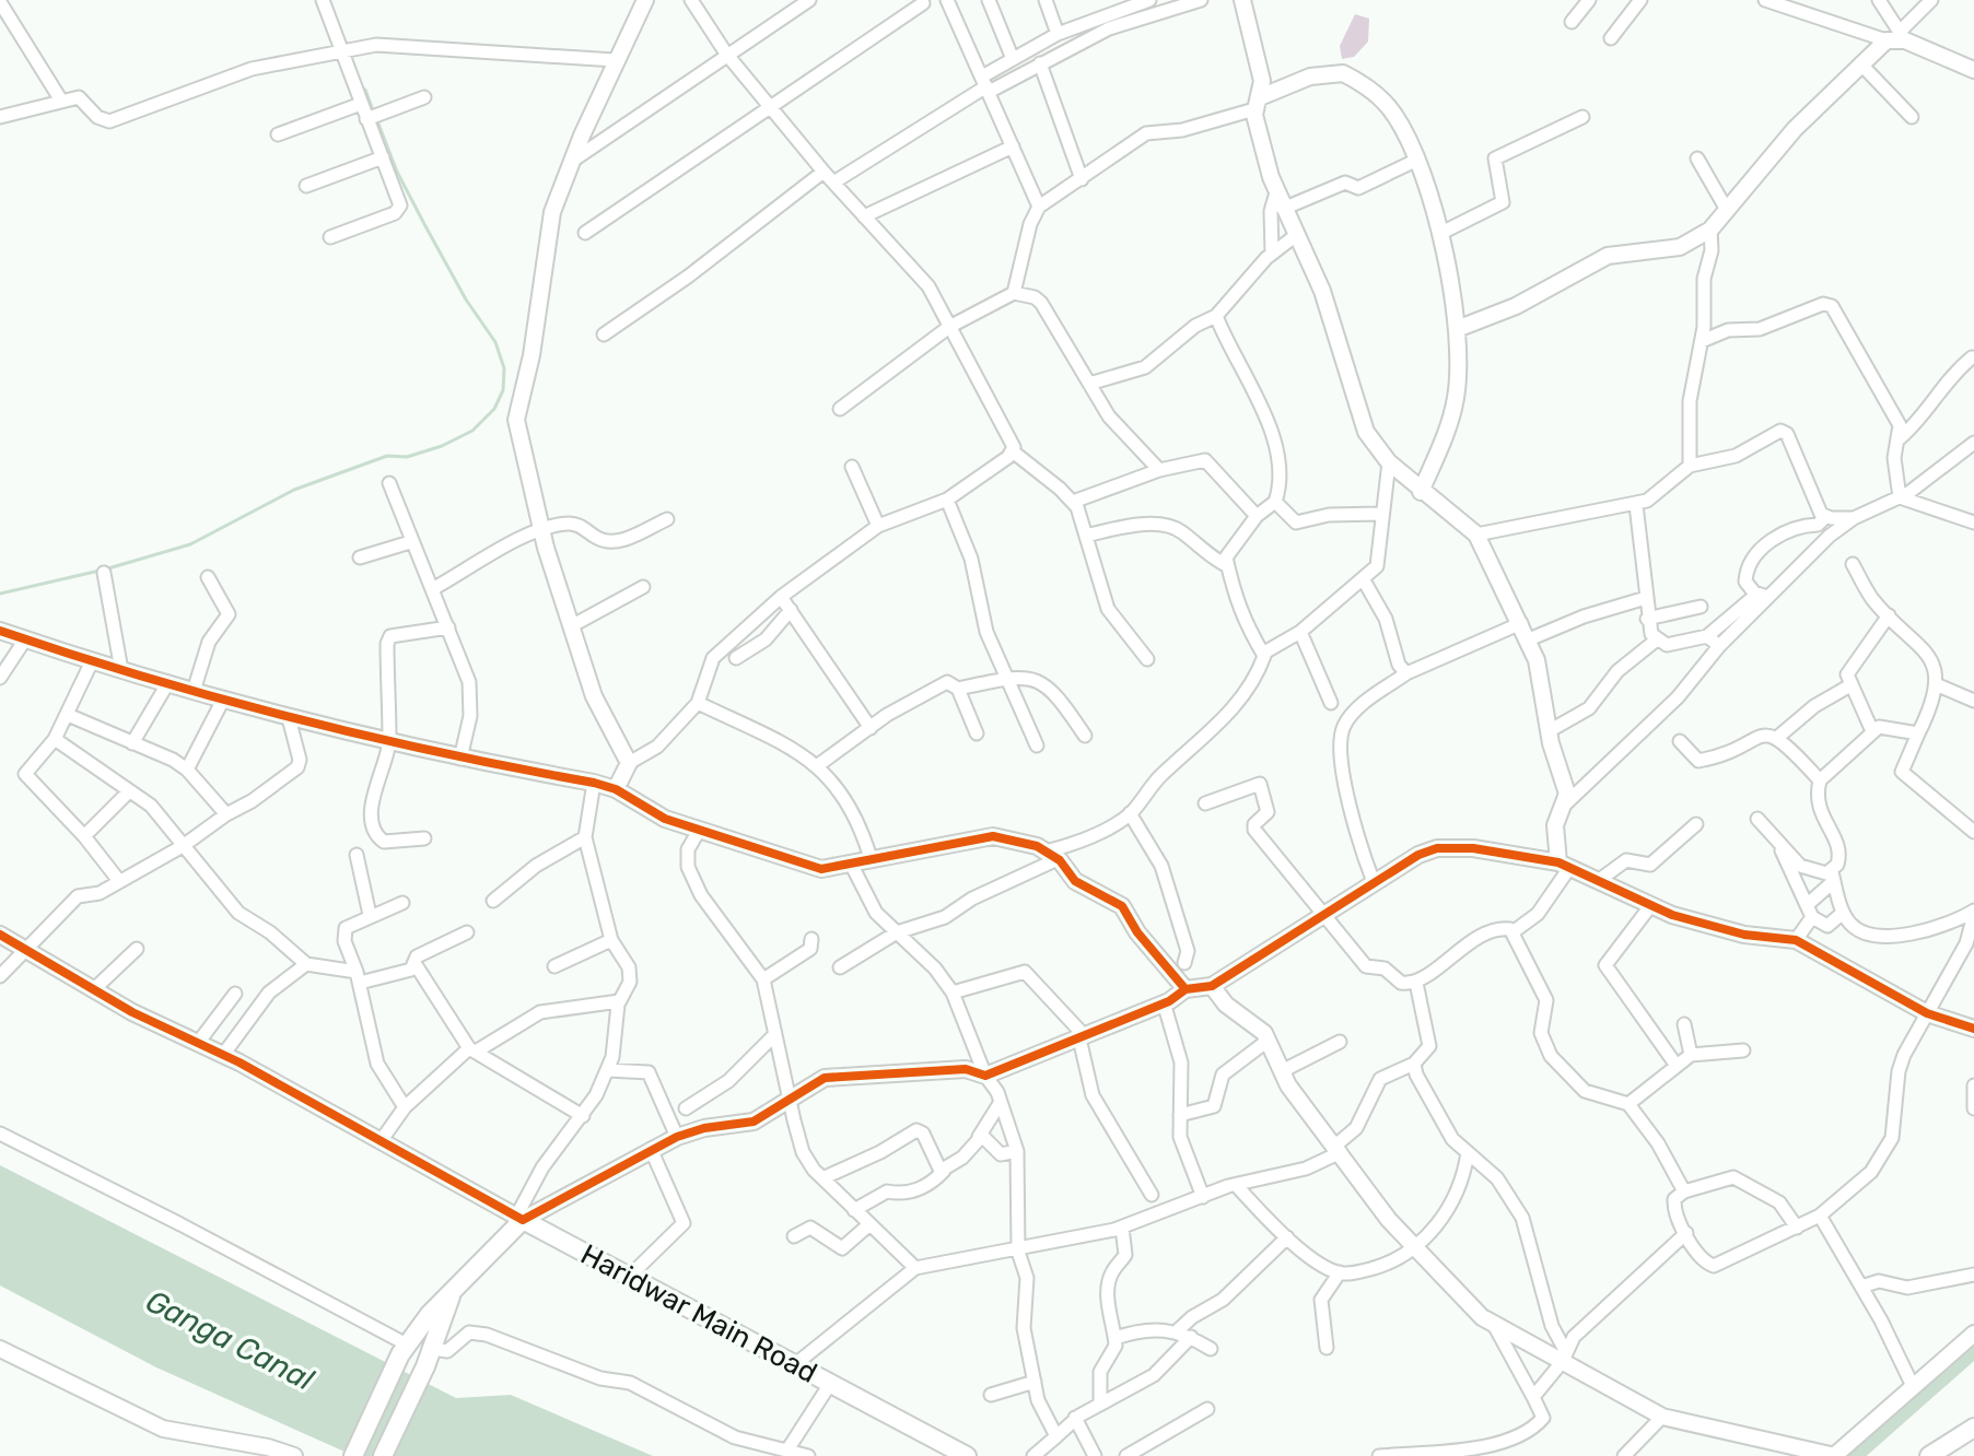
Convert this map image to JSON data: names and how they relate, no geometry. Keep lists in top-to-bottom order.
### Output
{
  "streets": {
    "main road": ["Haridwar Main Road"]
  },
  "water": ["Ganga Canal"]
}
